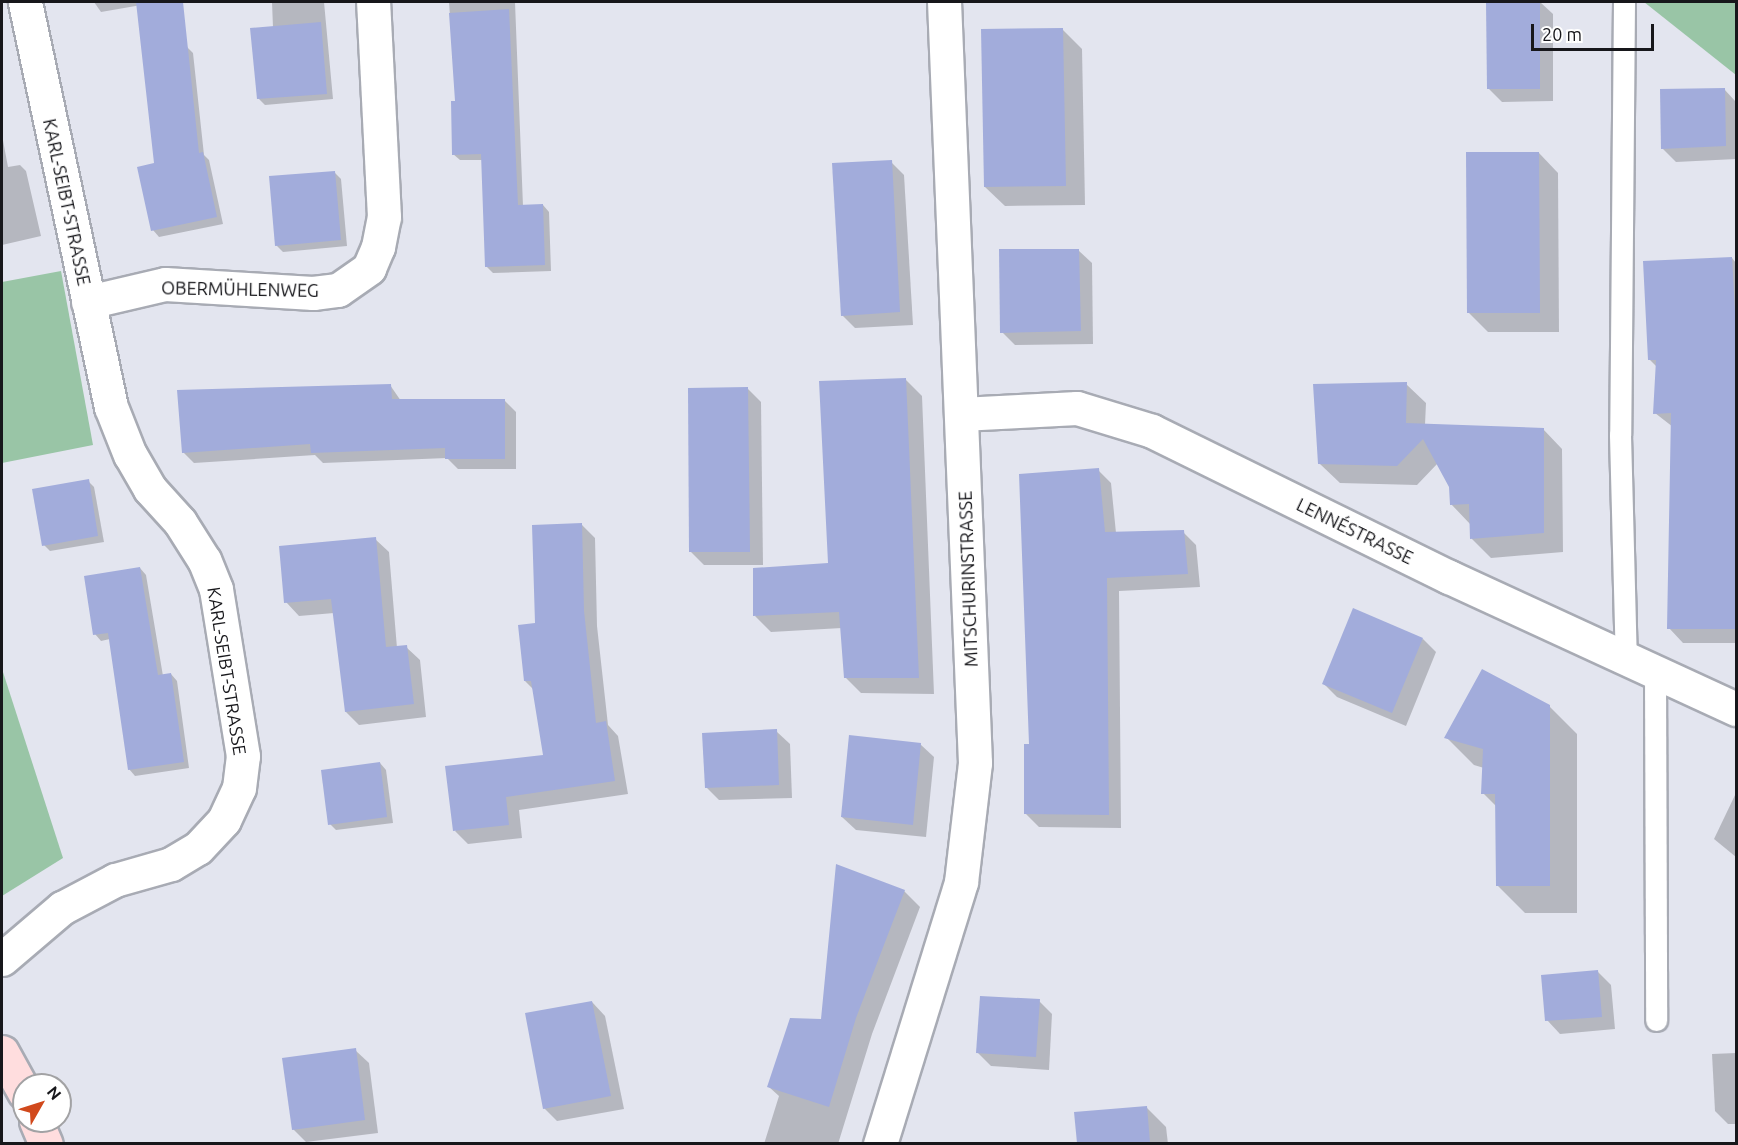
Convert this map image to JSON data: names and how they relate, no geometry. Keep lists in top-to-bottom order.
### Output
{
  "streets": {
    "street": [
      "KARL-SEIBT-STRASSE",
      "OBERMÜHLENWEG",
      "LENNÉSTRASSE",
      "MITSCHURINSTRASSE"
    ]
  },
  "crossings": [
    ["KARL-SEIBT-STRASSE", "OBERMÜHLENWEG"],
    ["LENNÉSTRASSE", "MITSCHURINSTRASSE"]
  ],
  "scale_bar": "20 m",
  "north": "top right"
}
